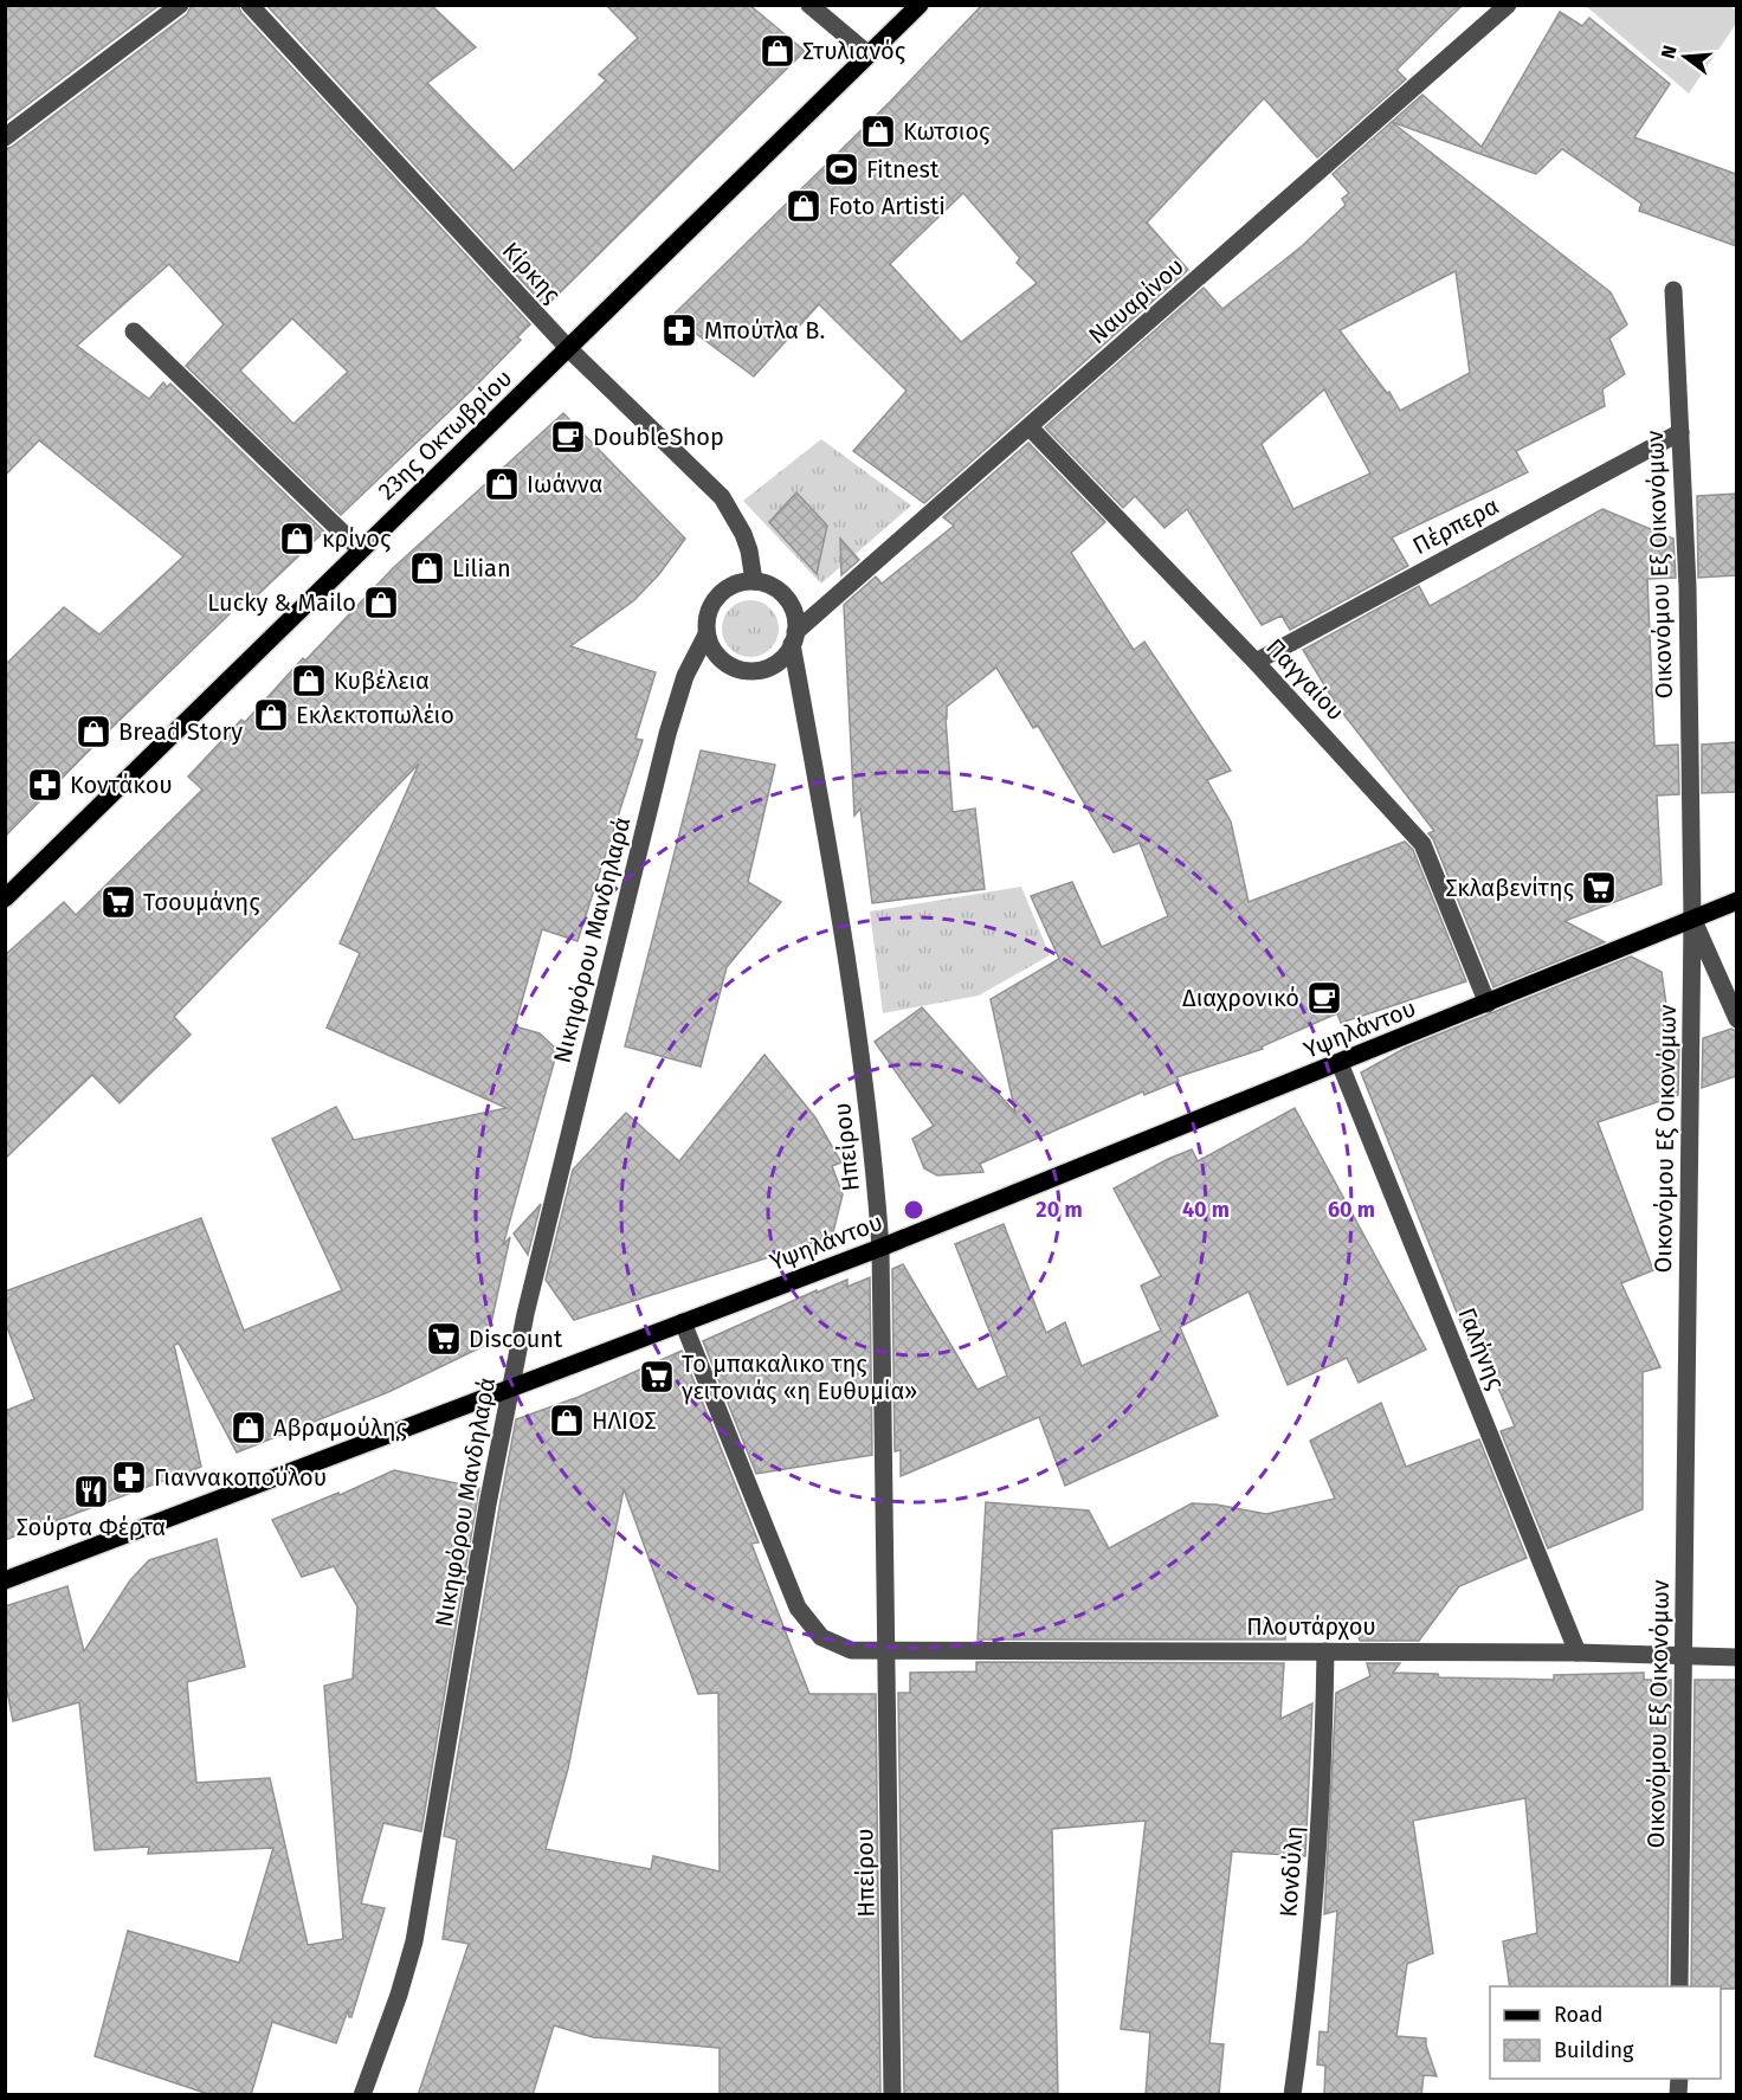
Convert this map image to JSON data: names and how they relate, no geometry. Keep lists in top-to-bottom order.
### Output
{
  "streets": {
    "main road": ["23ης Οκτωβρίου", "Υψηλάντου"],
    "street": [
      "Κίρκης",
      "Ναυαρίνου",
      "Πέρπερα",
      "Οικονόμου Εξ Οικονόμων",
      "Παγγαίου",
      "Νικηφόρου Μανδηλαρά",
      "Ηπείρου",
      "Γαλήνης",
      "Πλουτάρχου",
      "Κονδύλη"
    ]
  },
  "crossings": [
    ["Κίρκης", "Ναυαρίνου"],
    ["Κίρκης", "23ης Οκτωβρίου"],
    ["Κίρκης", "Νικηφόρου Μανδηλαρά"],
    ["Κίρκης", "Ηπείρου"],
    ["Ναυαρίνου", "Παγγαίου"],
    ["Ναυαρίνου", "Νικηφόρου Μανδηλαρά"],
    ["Ναυαρίνου", "Ηπείρου"],
    ["Πέρπερα", "Οικονόμου Εξ Οικονόμων"],
    ["Πέρπερα", "Παγγαίου"],
    ["Οικονόμου Εξ Οικονόμων", "Υψηλάντου"],
    ["Οικονόμου Εξ Οικονόμων", "Πλουτάρχου"],
    ["Παγγαίου", "Υψηλάντου"],
    ["Νικηφόρου Μανδηλαρά", "Υψηλάντου"],
    ["Νικηφόρου Μανδηλαρά", "Ηπείρου"],
    ["Υψηλάντου", "Ηπείρου"],
    ["Υψηλάντου", "Γαλήνης"],
    ["Ηπείρου", "Πλουτάρχου"],
    ["Γαλήνης", "Πλουτάρχου"],
    ["Πλουτάρχου", "Κονδύλη"]
  ],
  "places": {
    "shop": [
      "Στυλιανός",
      "Κωτσιος",
      "Foto Artisti",
      "Ιωάννα",
      "κρίνος",
      "Lilian",
      "Lucky & Mailo",
      "Κυβέλεια",
      "Εκλεκτοπωλέιο",
      "Bread Story",
      "ΗΛΙΟΣ",
      "Αβραμούλης"
    ],
    "sports": ["Fitnest"],
    "pharmacy": ["Μπούτλα Β.", "Κοντάκου", "Γιαννακοπούλου"],
    "cafe": ["DoubleShop", "Διαχρονικό"],
    "supermarket": [
      "Σκλαβενίτης",
      "Τσουμάνης",
      "Discount",
      "Το μπακαλικο της γειτονιάς «η Ευθυμία»"
    ],
    "restaurant": ["Σούρτα Φέρτα"]
  },
  "legend": ["Road", "Building"],
  "north": "left",
  "rings": ["20 m", "40 m", "60 m"]
}
